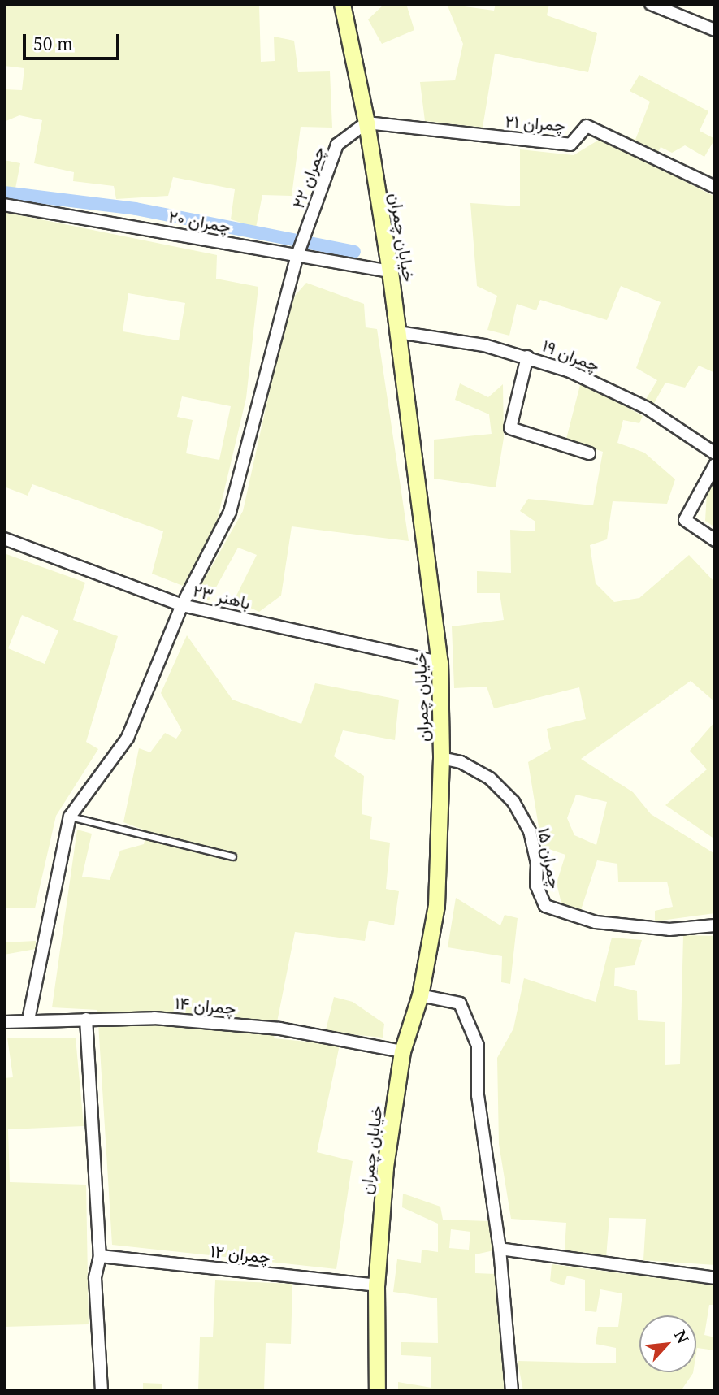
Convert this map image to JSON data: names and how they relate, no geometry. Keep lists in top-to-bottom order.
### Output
{
  "streets": {
    "main road": ["خیابان چمران"],
    "street": [
      "چمران ۲۱",
      "چمران ۲۲",
      "چمران ۲۰",
      "چمران ۱۹",
      "باهنر ۲۳",
      "چمران ۱۵",
      "چمران ۱۴",
      "چمران ۱۲"
    ]
  },
  "crossings": [
    ["چمران ۲۱", "چمران ۲۲"],
    ["چمران ۲۱", "خیابان چمران"],
    ["چمران ۲۲", "چمران ۲۰"],
    ["چمران ۲۲", "خیابان چمران"],
    ["چمران ۲۲", "باهنر ۲۳"],
    ["چمران ۲۰", "خیابان چمران"],
    ["خیابان چمران", "چمران ۱۹"],
    ["خیابان چمران", "باهنر ۲۳"],
    ["خیابان چمران", "چمران ۱۵"],
    ["خیابان چمران", "چمران ۱۴"],
    ["خیابان چمران", "چمران ۱۲"]
  ],
  "scale_bar": "50 m",
  "north": "top right"
}
